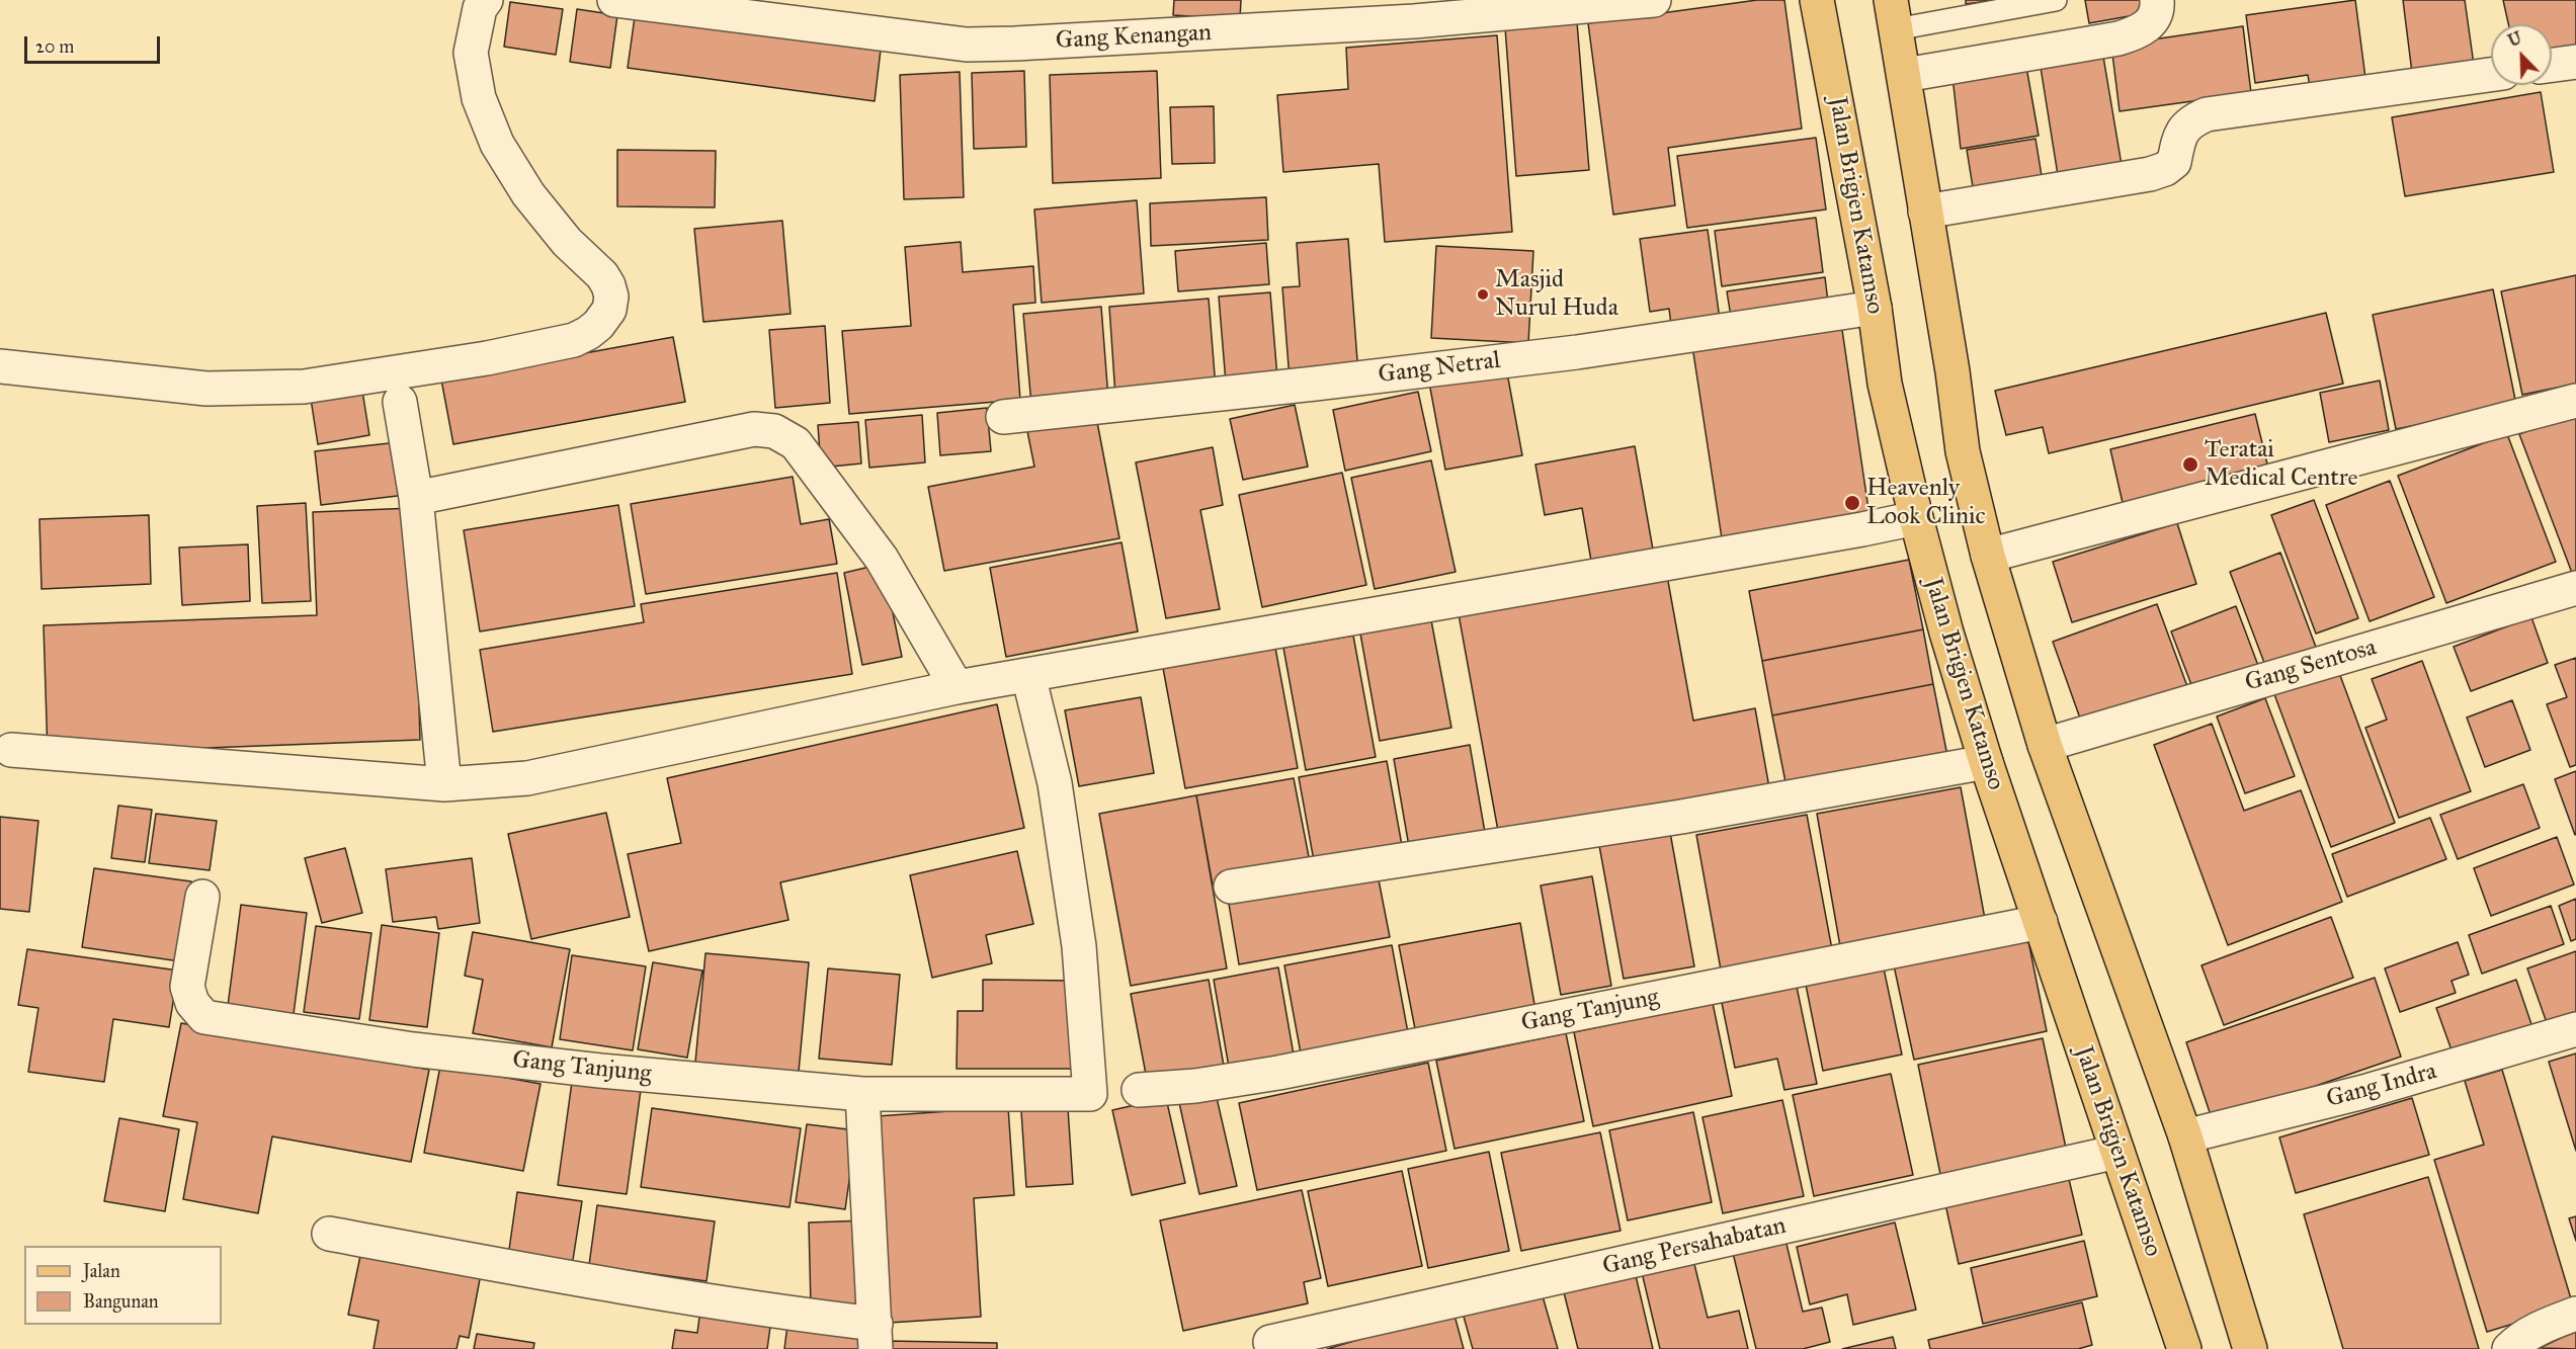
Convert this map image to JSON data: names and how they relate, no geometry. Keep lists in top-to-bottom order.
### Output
{
  "streets": {
    "main road": ["Jalan Brigjen Katamso"],
    "street": [
      "Gang Kenangan",
      "Gang Netral",
      "Gang Sentosa",
      "Gang Tanjung",
      "Gang Indra",
      "Gang Persahabatan"
    ]
  },
  "crossings": [
    ["Jalan Brigjen Katamso", "Gang Netral"],
    ["Jalan Brigjen Katamso", "Gang Tanjung"],
    ["Jalan Brigjen Katamso", "Gang Persahabatan"]
  ],
  "places": ["Masjid Nurul Huda", "Teratai Medical Centre", "Heavenly Look Clinic"],
  "legend": ["Jalan", "Bangunan"],
  "scale_bar": "20 m",
  "north": "top left"
}
